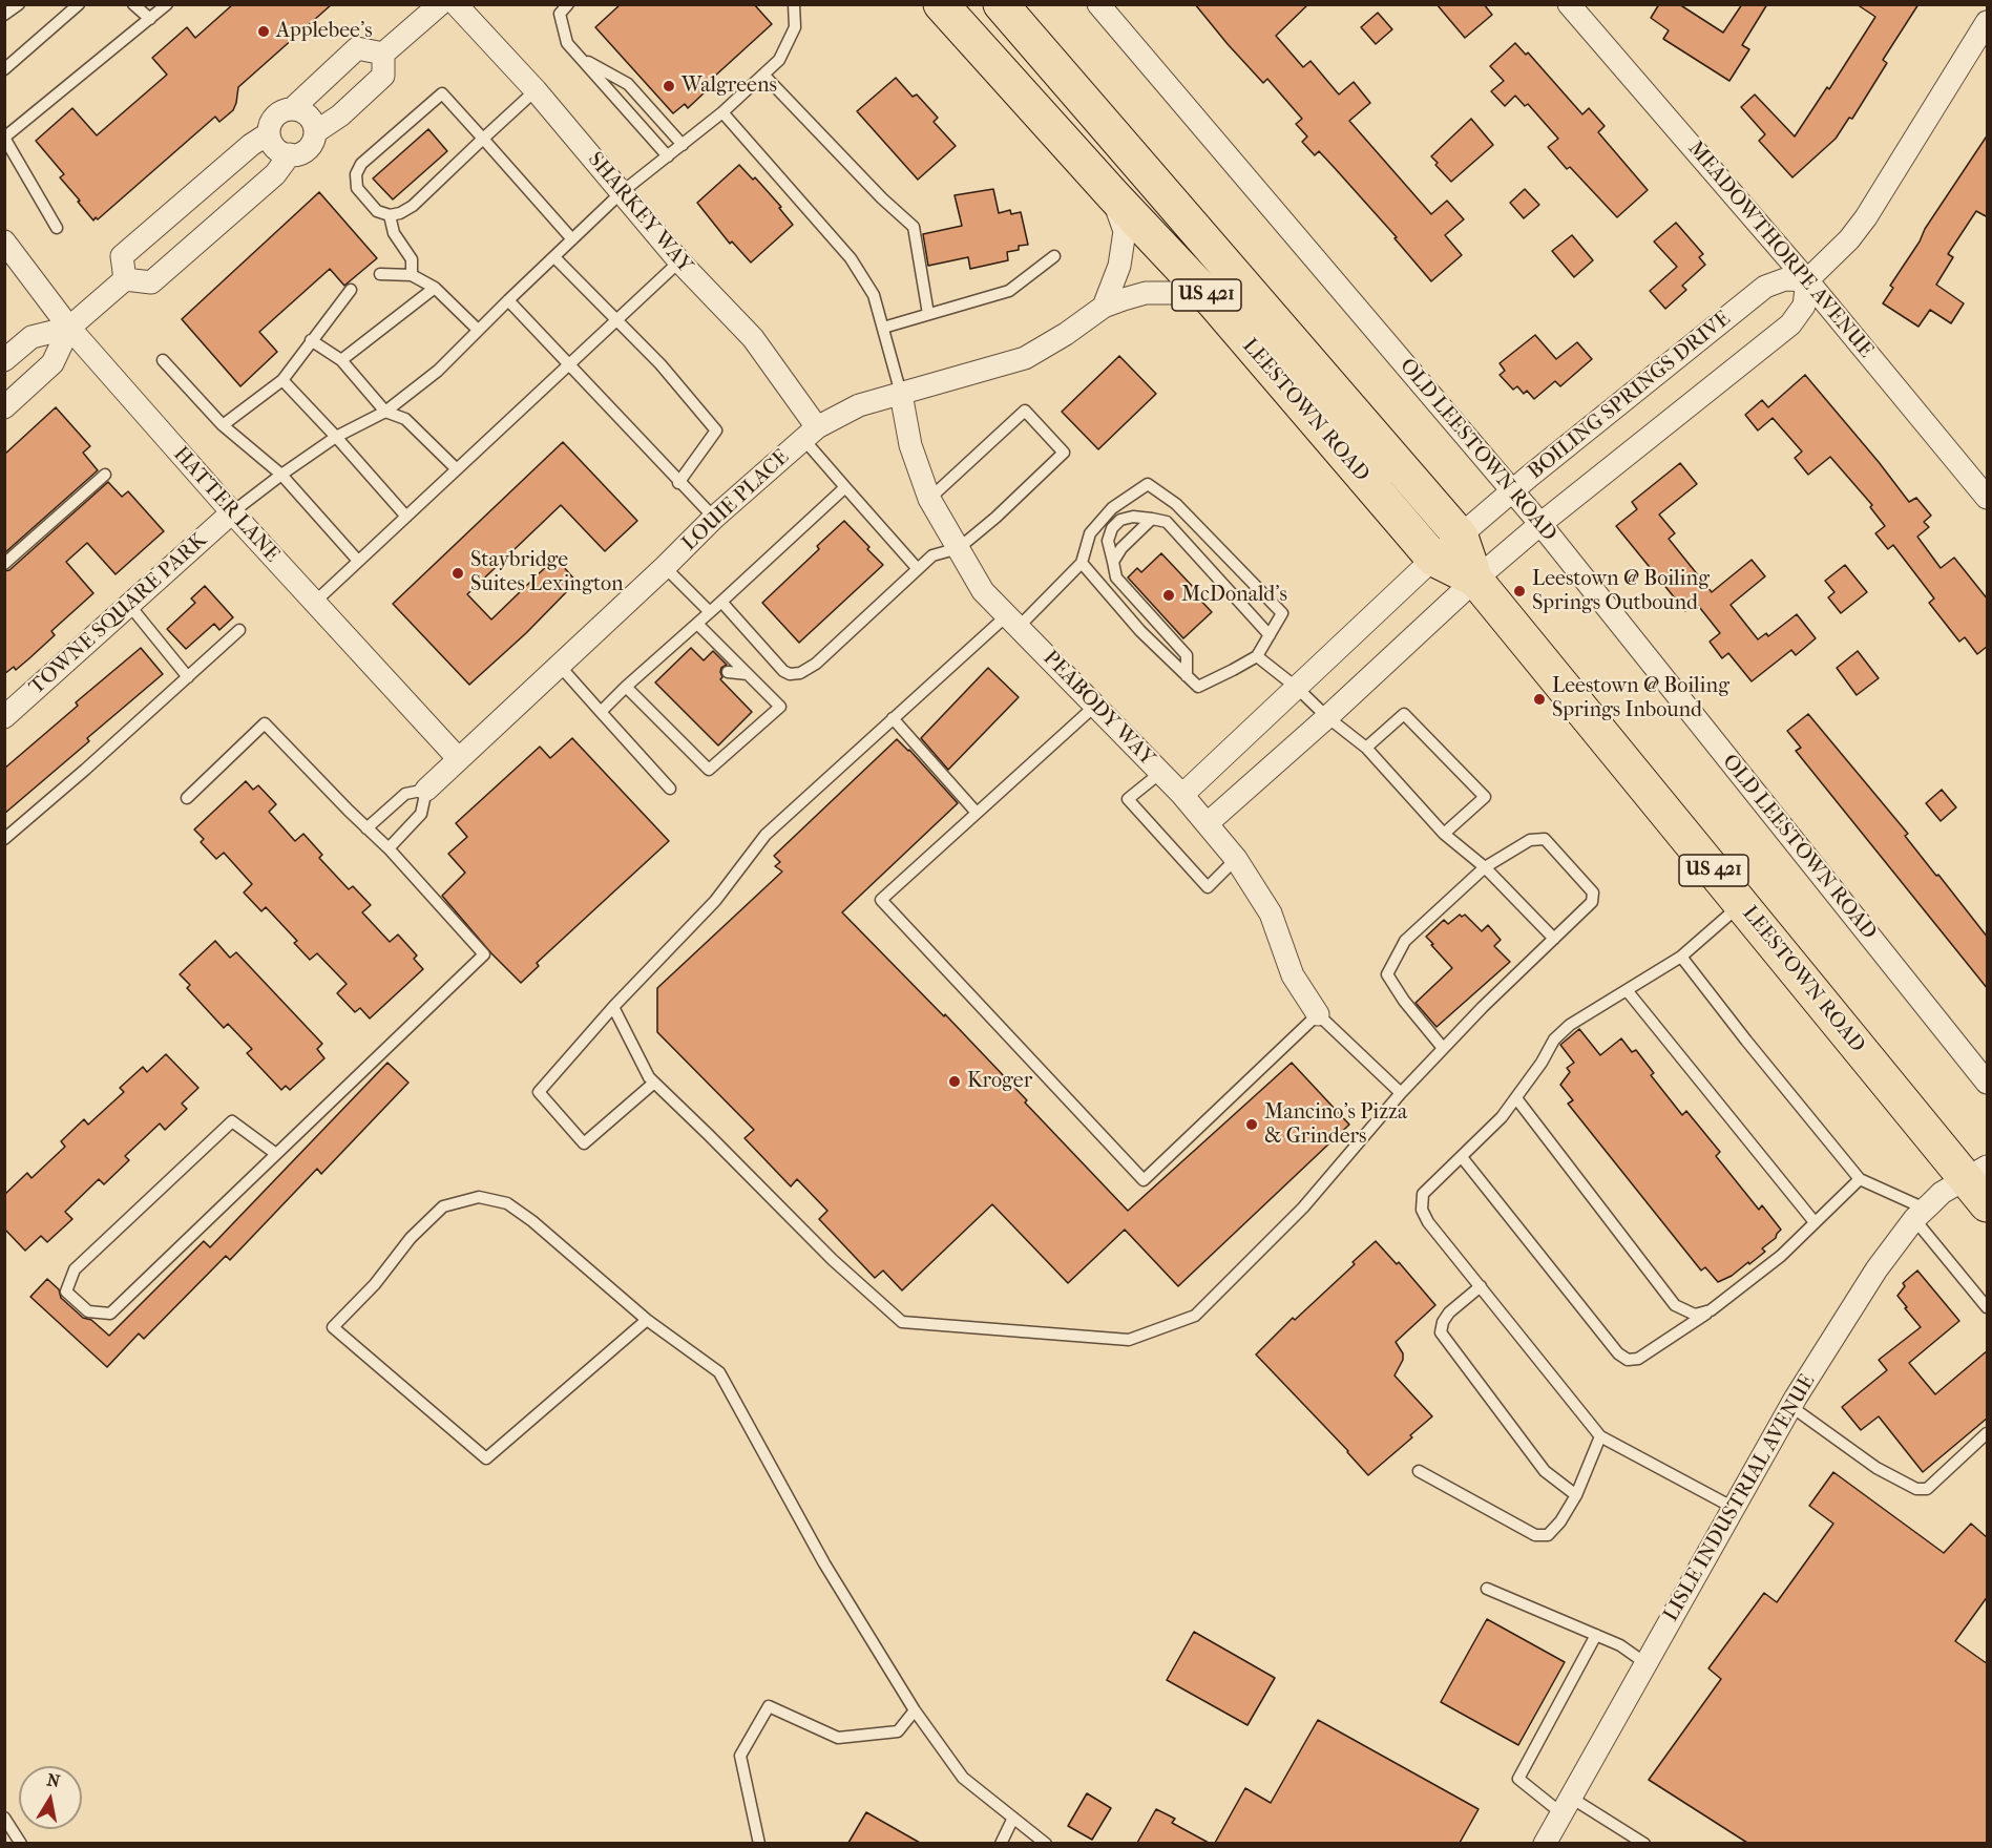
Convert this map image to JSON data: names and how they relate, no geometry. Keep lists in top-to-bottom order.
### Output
{
  "streets": {
    "main road": ["US 421", "LEESTOWN ROAD"],
    "street": [
      "SHARKEY WAY",
      "MEADOWTHORPE AVENUE",
      "BOILING SPRINGS DRIVE",
      "OLD LEESTOWN ROAD",
      "LOUIE PLACE",
      "HATTER LANE",
      "TOWNE SQUARE PARK",
      "PEABODY WAY",
      "LISLE INDUSTRIAL AVENUE"
    ]
  },
  "crossings": [
    ["SHARKEY WAY", "LOUIE PLACE"],
    ["MEADOWTHORPE AVENUE", "BOILING SPRINGS DRIVE"],
    ["BOILING SPRINGS DRIVE", "LEESTOWN ROAD"],
    ["BOILING SPRINGS DRIVE", "OLD LEESTOWN ROAD"],
    ["BOILING SPRINGS DRIVE", "PEABODY WAY"],
    ["LEESTOWN ROAD", "LOUIE PLACE"],
    ["LEESTOWN ROAD", "LISLE INDUSTRIAL AVENUE"],
    ["LOUIE PLACE", "HATTER LANE"],
    ["LOUIE PLACE", "PEABODY WAY"],
    ["HATTER LANE", "TOWNE SQUARE PARK"]
  ],
  "places": [
    "Applebee's",
    "Walgreens",
    "Staybridge Suites Lexington",
    "Leestown @ Boiling Springs Outbound",
    "McDonald's",
    "Leestown @ Boiling Springs Inbound",
    "Kroger",
    "Mancino's Pizza & Grinders"
  ],
  "north": "top"
}
